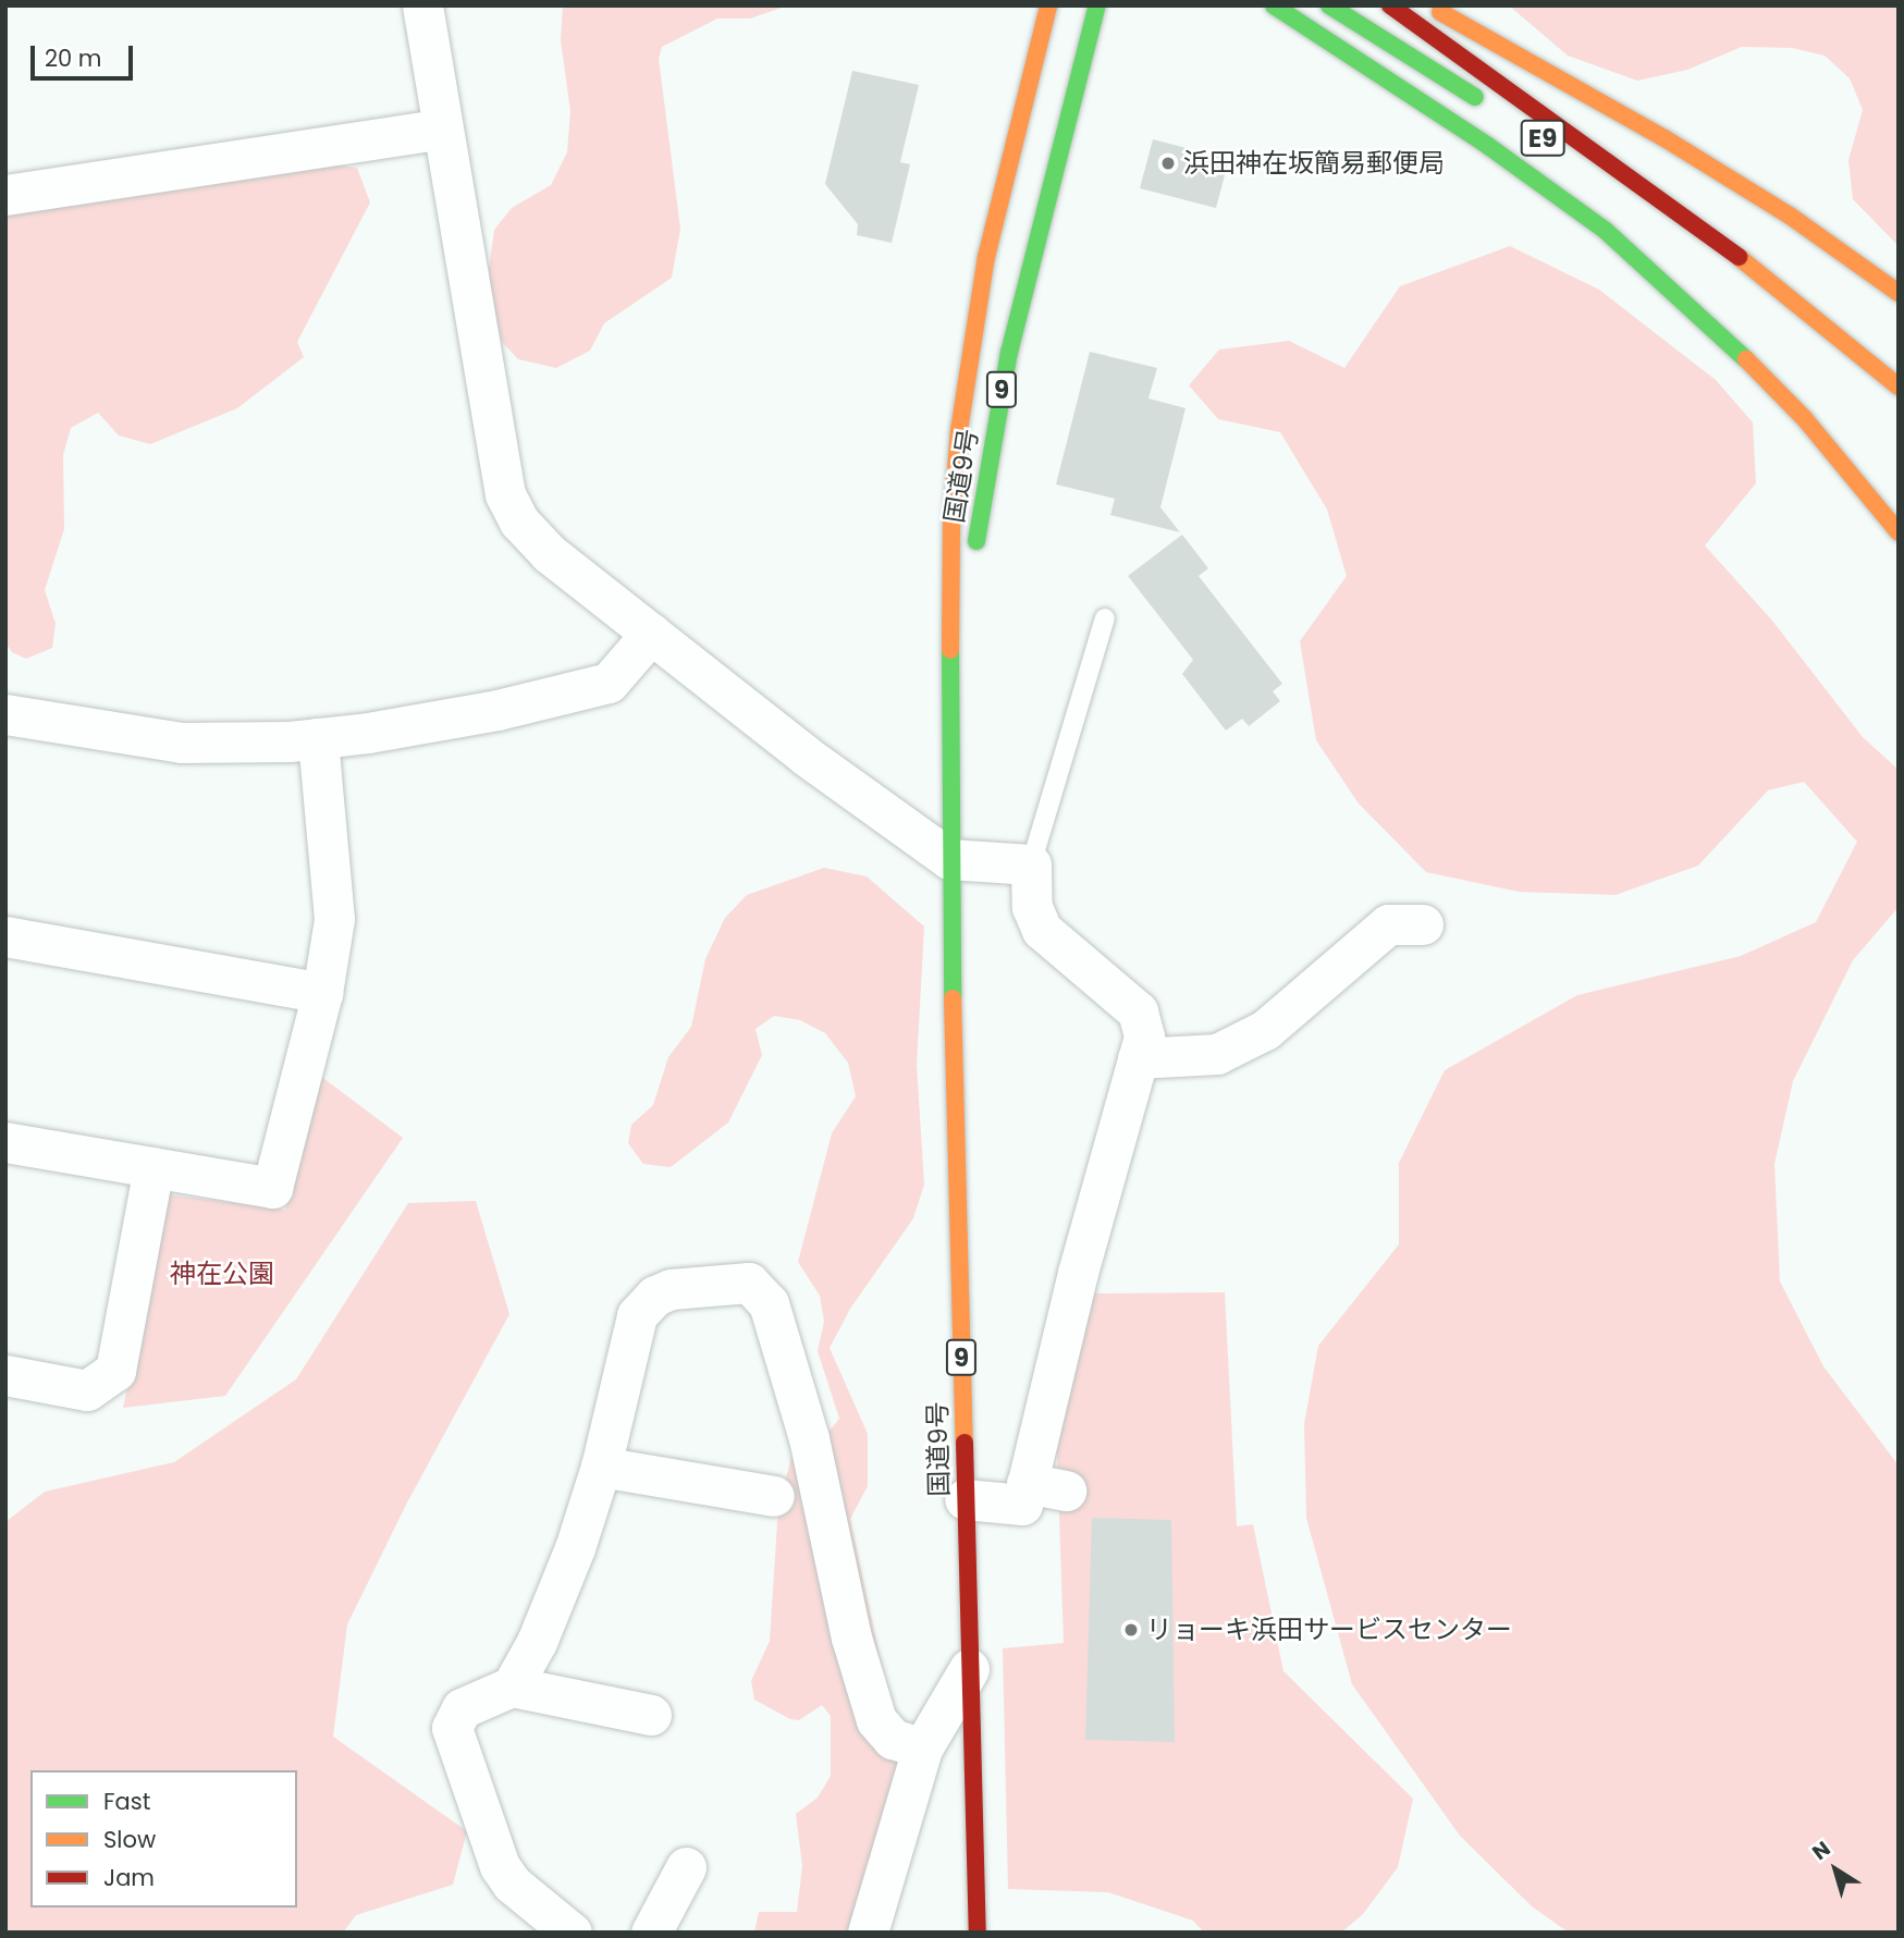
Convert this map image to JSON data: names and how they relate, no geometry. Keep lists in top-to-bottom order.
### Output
{
  "streets": {
    "highway": ["E9", "9", "国道9号"]
  },
  "parks": ["神在公園"],
  "places": ["浜田神在坂簡易郵便局", "リョーキ浜田サービスセンター"],
  "legend": ["Fast", "Slow", "Jam"],
  "scale_bar": "20 m",
  "north": "top left"
}
